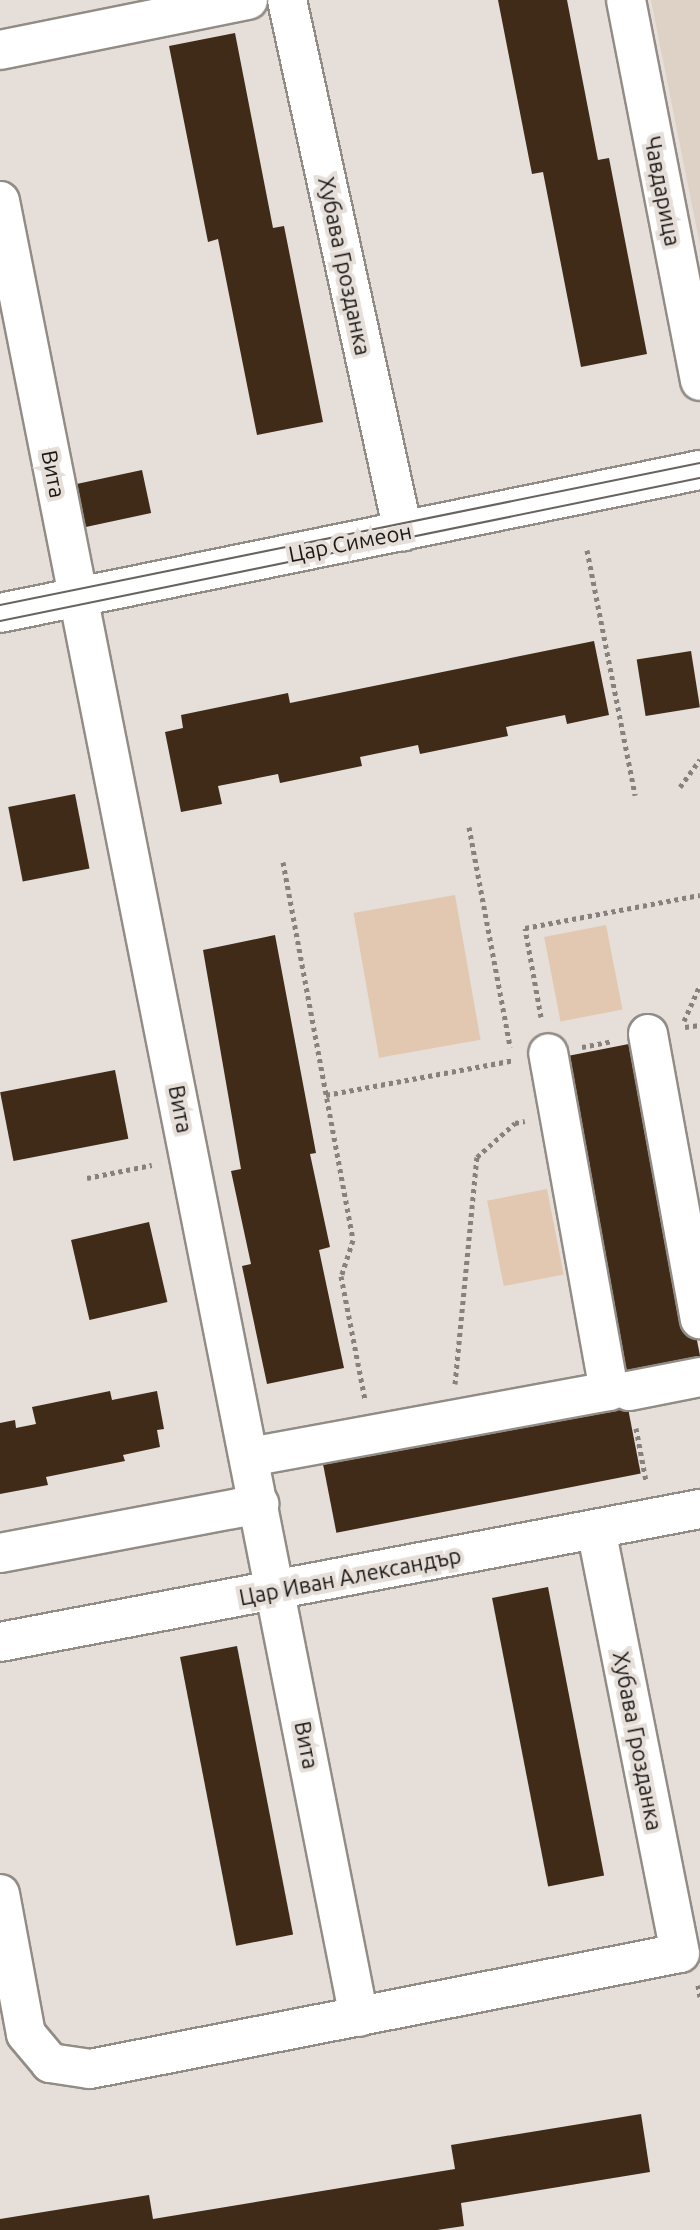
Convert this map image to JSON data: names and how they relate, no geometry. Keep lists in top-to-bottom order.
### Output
{
  "streets": {
    "street": [
      "Чавдарица",
      "Хубава Грозданка",
      "Вита",
      "Цар Симеон",
      "Цар Иван Александър"
    ]
  },
  "crossings": [
    ["Хубава Грозданка", "Вита"],
    ["Хубава Грозданка", "Цар Симеон"],
    ["Хубава Грозданка", "Цар Иван Александър"],
    ["Вита", "Цар Симеон"],
    ["Вита", "Цар Иван Александър"]
  ]
}
